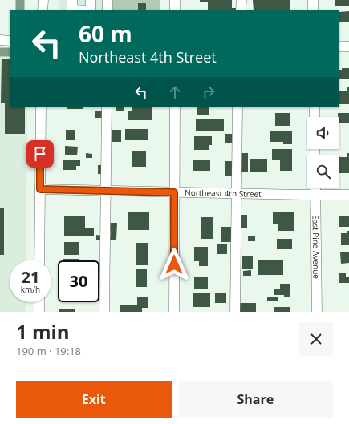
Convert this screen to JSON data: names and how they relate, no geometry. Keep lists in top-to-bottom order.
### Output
{
  "streets": {
    "street": ["Northeast 4th Street", "East Pine Avenue"]
  },
  "crossings": [
    ["Northeast 4th Street", "East Pine Avenue"]
  ],
  "page": {
    "turn": ["60 m", "Northeast 4th Street"],
    "speed": "21 km/h",
    "limit": "30",
    "heading": ["1 min", "190 m · 19:18"],
    "buttons": ["Exit", "Share"]
  }
}
